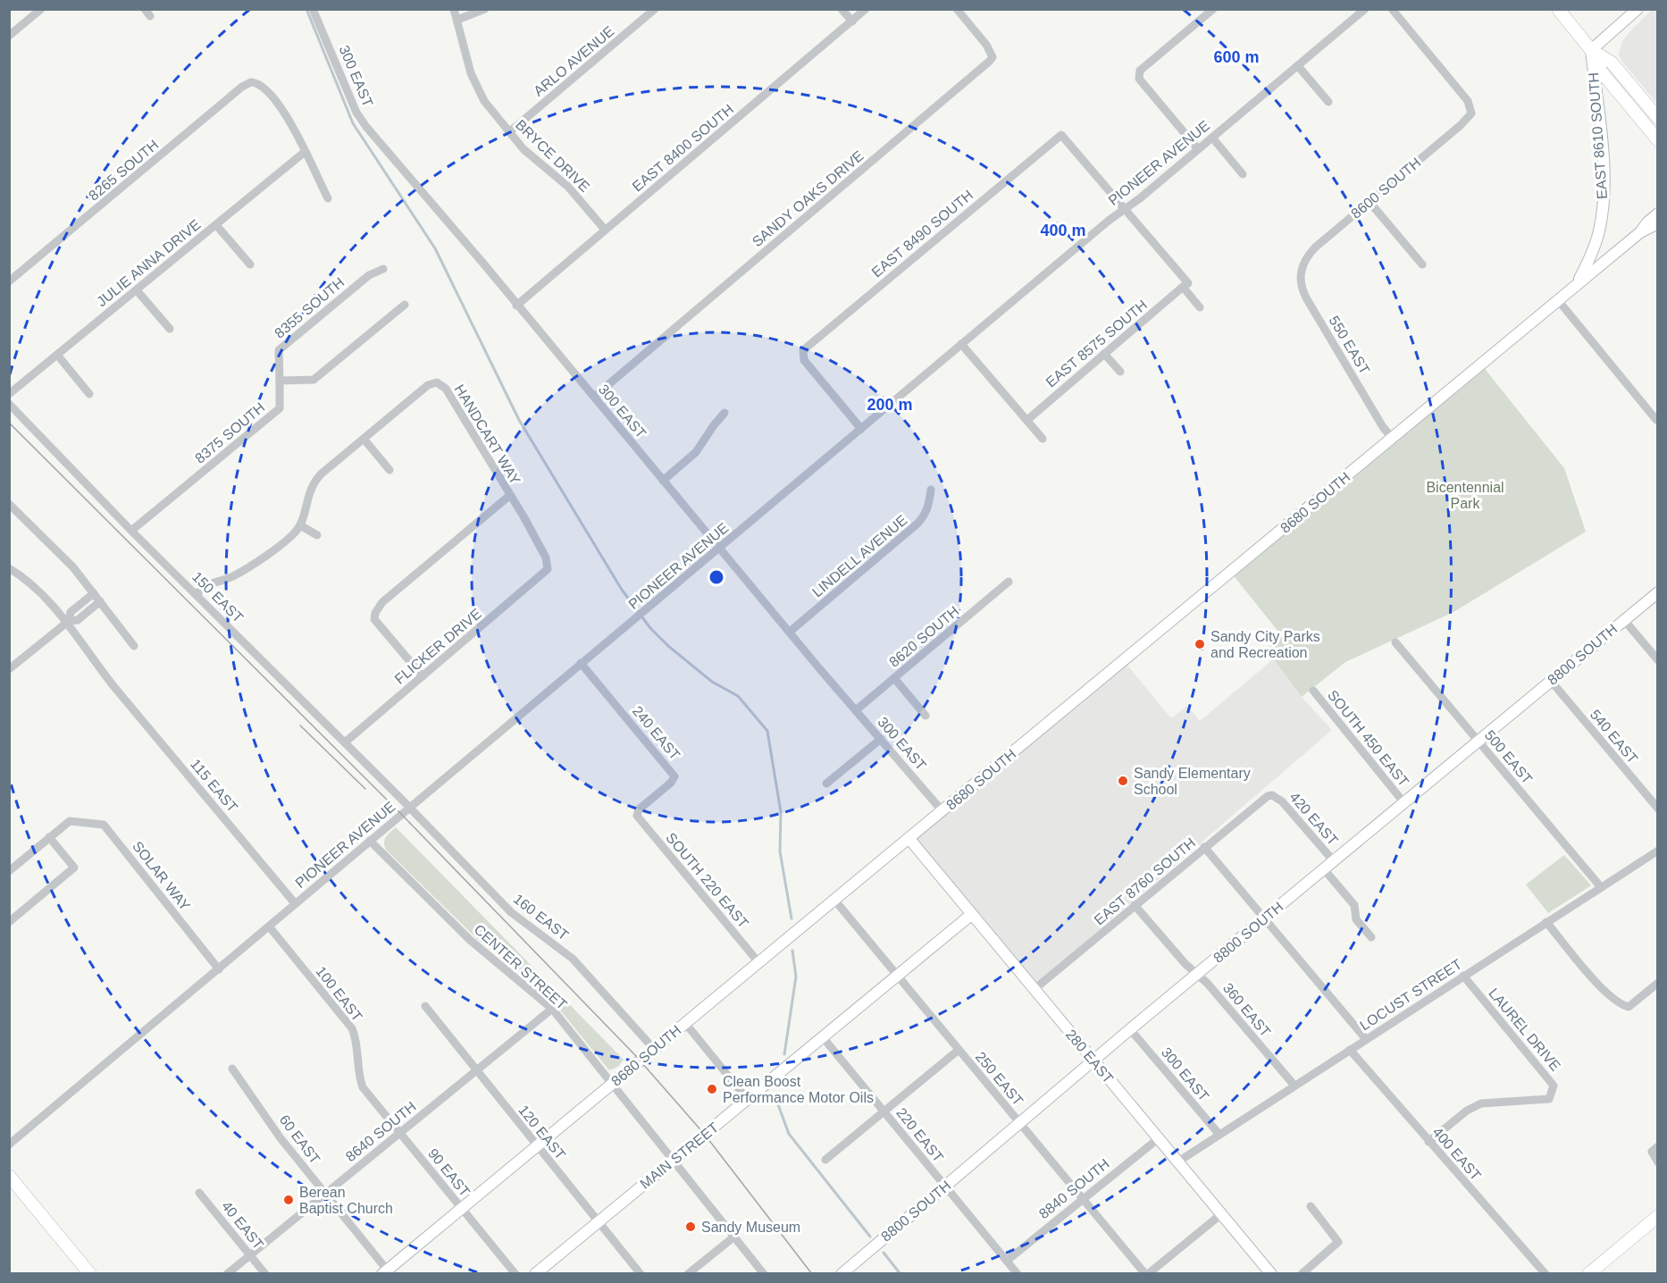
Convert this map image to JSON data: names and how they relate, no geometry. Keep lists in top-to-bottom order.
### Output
{
  "streets": {
    "street": [
      "ARLO AVENUE",
      "300 EAST",
      "EAST 8610 SOUTH",
      "EAST 8400 SOUTH",
      "BRYCE DRIVE",
      "PIONEER AVENUE",
      "8265 SOUTH",
      "8600 SOUTH",
      "SANDY OAKS DRIVE",
      "EAST 8490 SOUTH",
      "JULIE ANNA DRIVE",
      "8355 SOUTH",
      "EAST 8575 SOUTH",
      "550 EAST",
      "8375 SOUTH",
      "HANDCART WAY",
      "8680 SOUTH",
      "LINDELL AVENUE",
      "150 EAST",
      "8620 SOUTH",
      "FLICKER DRIVE",
      "8800 SOUTH",
      "240 EAST",
      "540 EAST",
      "SOUTH 450 EAST",
      "500 EAST",
      "115 EAST",
      "420 EAST",
      "SOLAR WAY",
      "SOUTH 220 EAST",
      "EAST 8760 SOUTH",
      "160 EAST",
      "CENTER STREET",
      "100 EAST",
      "LOCUST STREET",
      "360 EAST",
      "LAUREL DRIVE",
      "280 EAST",
      "250 EAST",
      "8640 SOUTH",
      "120 EAST",
      "220 EAST",
      "60 EAST",
      "400 EAST",
      "MAIN STREET",
      "90 EAST",
      "8840 SOUTH",
      "40 EAST"
    ]
  },
  "crossings": [
    ["ARLO AVENUE", "BRYCE DRIVE"],
    ["300 EAST", "EAST 8400 SOUTH"],
    ["300 EAST", "PIONEER AVENUE"],
    ["300 EAST", "SANDY OAKS DRIVE"],
    ["300 EAST", "8680 SOUTH"],
    ["300 EAST", "LINDELL AVENUE"],
    ["300 EAST", "8620 SOUTH"],
    ["300 EAST", "8800 SOUTH"],
    ["300 EAST", "LOCUST STREET"],
    ["EAST 8610 SOUTH", "8680 SOUTH"],
    ["EAST 8400 SOUTH", "BRYCE DRIVE"],
    ["PIONEER AVENUE", "EAST 8490 SOUTH"],
    ["PIONEER AVENUE", "150 EAST"],
    ["PIONEER AVENUE", "240 EAST"],
    ["PIONEER AVENUE", "115 EAST"],
    ["PIONEER AVENUE", "SOLAR WAY"],
    ["PIONEER AVENUE", "160 EAST"],
    ["PIONEER AVENUE", "CENTER STREET"],
    ["PIONEER AVENUE", "100 EAST"],
    ["8265 SOUTH", "JULIE ANNA DRIVE"],
    ["8600 SOUTH", "550 EAST"],
    ["8355 SOUTH", "8375 SOUTH"],
    ["550 EAST", "8680 SOUTH"],
    ["8375 SOUTH", "150 EAST"],
    ["HANDCART WAY", "FLICKER DRIVE"],
    ["8680 SOUTH", "SOUTH 220 EAST"],
    ["8680 SOUTH", "160 EAST"],
    ["8680 SOUTH", "CENTER STREET"],
    ["8680 SOUTH", "280 EAST"],
    ["8680 SOUTH", "250 EAST"],
    ["8680 SOUTH", "120 EAST"],
    ["8680 SOUTH", "60 EAST"],
    ["8680 SOUTH", "90 EAST"],
    ["150 EAST", "FLICKER DRIVE"],
    ["150 EAST", "160 EAST"],
    ["8800 SOUTH", "540 EAST"],
    ["8800 SOUTH", "SOUTH 450 EAST"],
    ["8800 SOUTH", "500 EAST"],
    ["8800 SOUTH", "420 EAST"],
    ["8800 SOUTH", "360 EAST"],
    ["8800 SOUTH", "280 EAST"],
    ["8800 SOUTH", "250 EAST"],
    ["8800 SOUTH", "220 EAST"],
    ["240 EAST", "SOUTH 220 EAST"],
    ["500 EAST", "LOCUST STREET"],
    ["420 EAST", "EAST 8760 SOUTH"],
    ["EAST 8760 SOUTH", "360 EAST"],
    ["EAST 8760 SOUTH", "280 EAST"],
    ["CENTER STREET", "8640 SOUTH"],
    ["CENTER STREET", "MAIN STREET"],
    ["100 EAST", "90 EAST"],
    ["LOCUST STREET", "360 EAST"],
    ["LOCUST STREET", "LAUREL DRIVE"],
    ["LOCUST STREET", "280 EAST"],
    ["LOCUST STREET", "400 EAST"],
    ["LAUREL DRIVE", "400 EAST"],
    ["280 EAST", "MAIN STREET"],
    ["280 EAST", "8840 SOUTH"],
    ["250 EAST", "MAIN STREET"],
    ["250 EAST", "8840 SOUTH"],
    ["8640 SOUTH", "120 EAST"],
    ["8640 SOUTH", "60 EAST"],
    ["8640 SOUTH", "90 EAST"],
    ["8640 SOUTH", "40 EAST"],
    ["120 EAST", "MAIN STREET"],
    ["220 EAST", "MAIN STREET"],
    ["220 EAST", "8840 SOUTH"]
  ],
  "parks": ["Bicentennial Park"],
  "places": [
    "Sandy City Parks and Recreation",
    "Sandy Elementary School",
    "Clean Boost Performance Motor Oils",
    "Berean Baptist Church",
    "Sandy Museum"
  ],
  "rings": ["600 m", "400 m", "200 m"]
}
